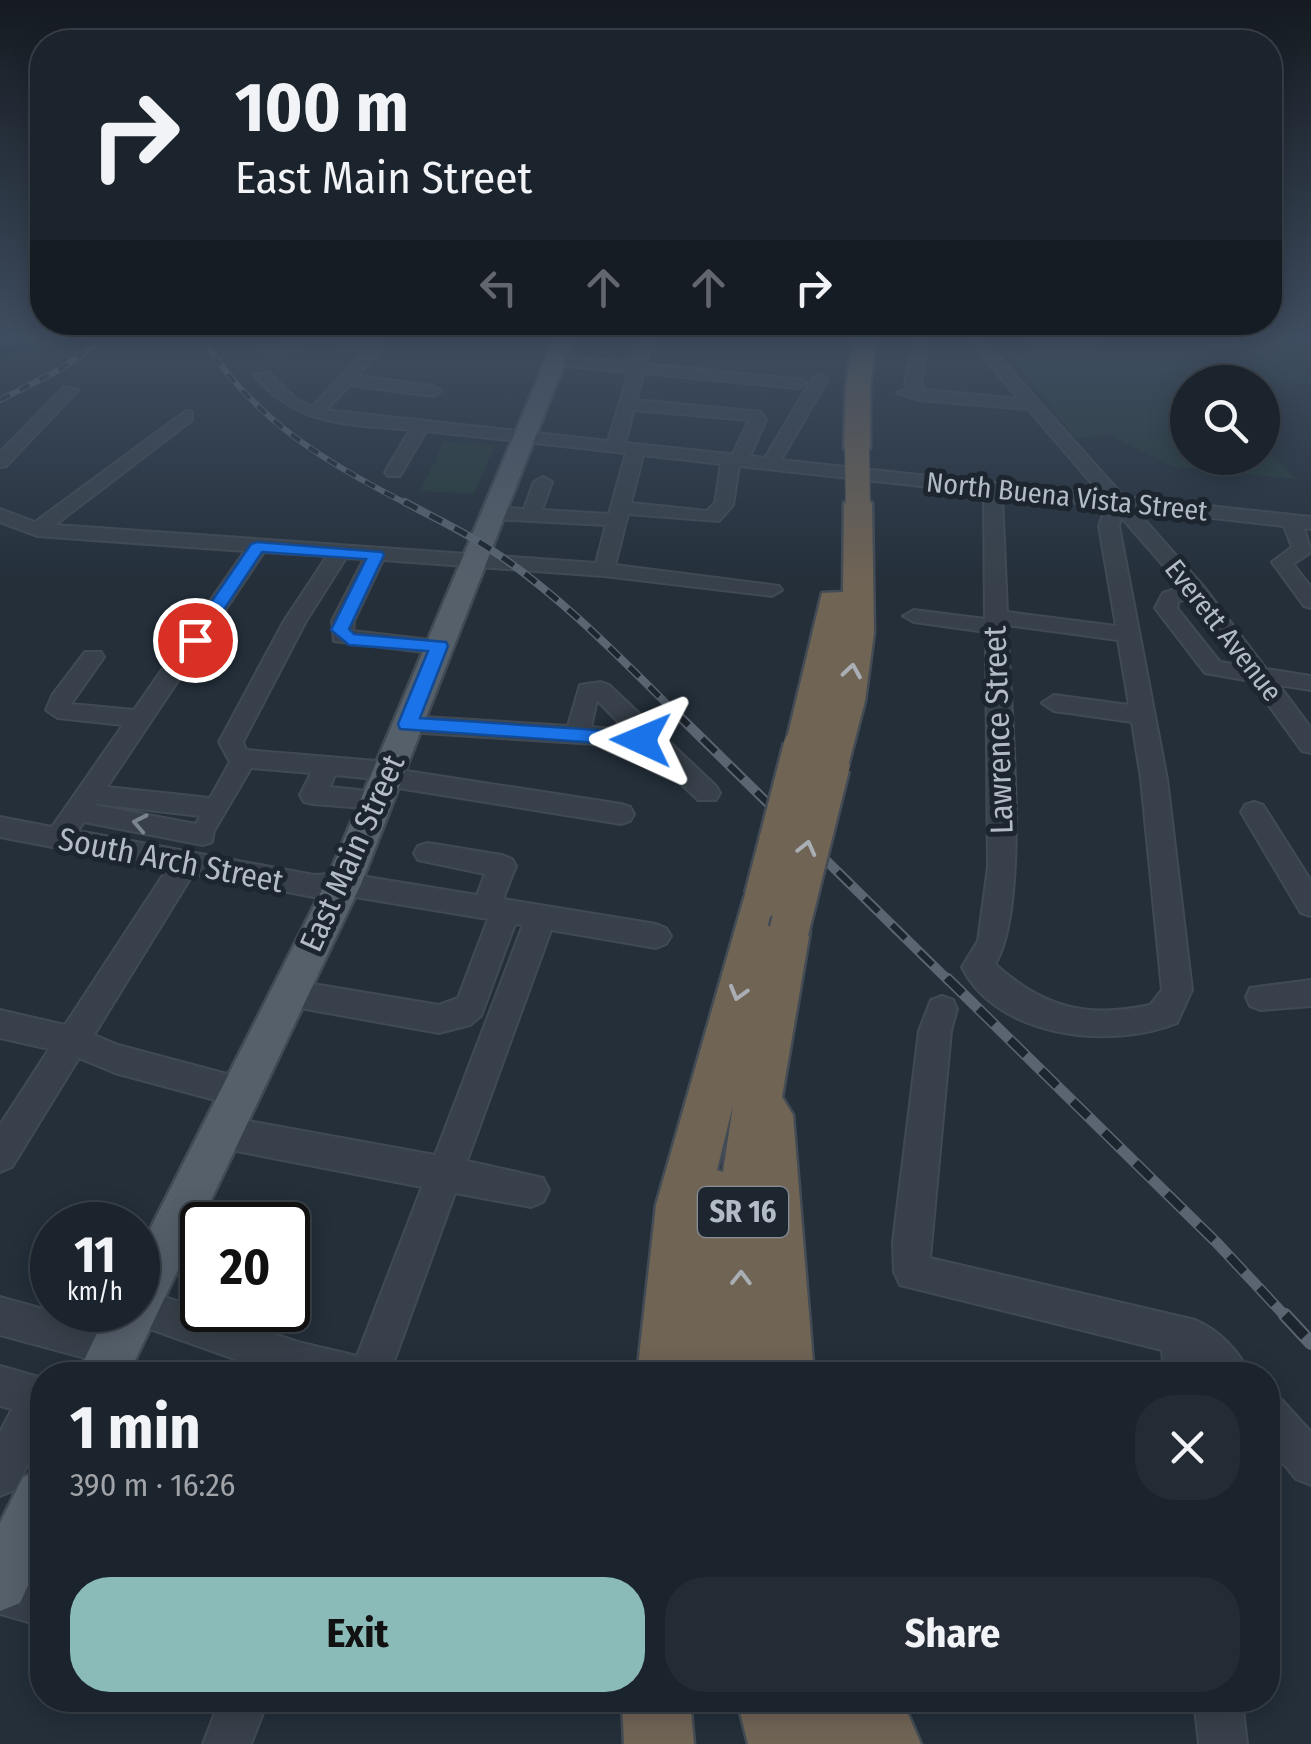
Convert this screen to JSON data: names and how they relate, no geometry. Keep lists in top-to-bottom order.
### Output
{
  "streets": {
    "highway": ["SR 16"],
    "main road": ["East Main Street"],
    "street": [
      "North Buena Vista Street",
      "Everett Avenue",
      "Lawrence Street",
      "South Arch Street"
    ]
  },
  "crossings": [
    ["North Buena Vista Street", "Everett Avenue"],
    ["North Buena Vista Street", "Lawrence Street"],
    ["North Buena Vista Street", "East Main Street"],
    ["East Main Street", "South Arch Street"]
  ],
  "page": {
    "turn": ["100 m", "East Main Street"],
    "speed": "11 km/h",
    "limit": "20",
    "heading": ["1 min", "390 m · 16:26"],
    "buttons": ["Exit", "Share"]
  }
}
